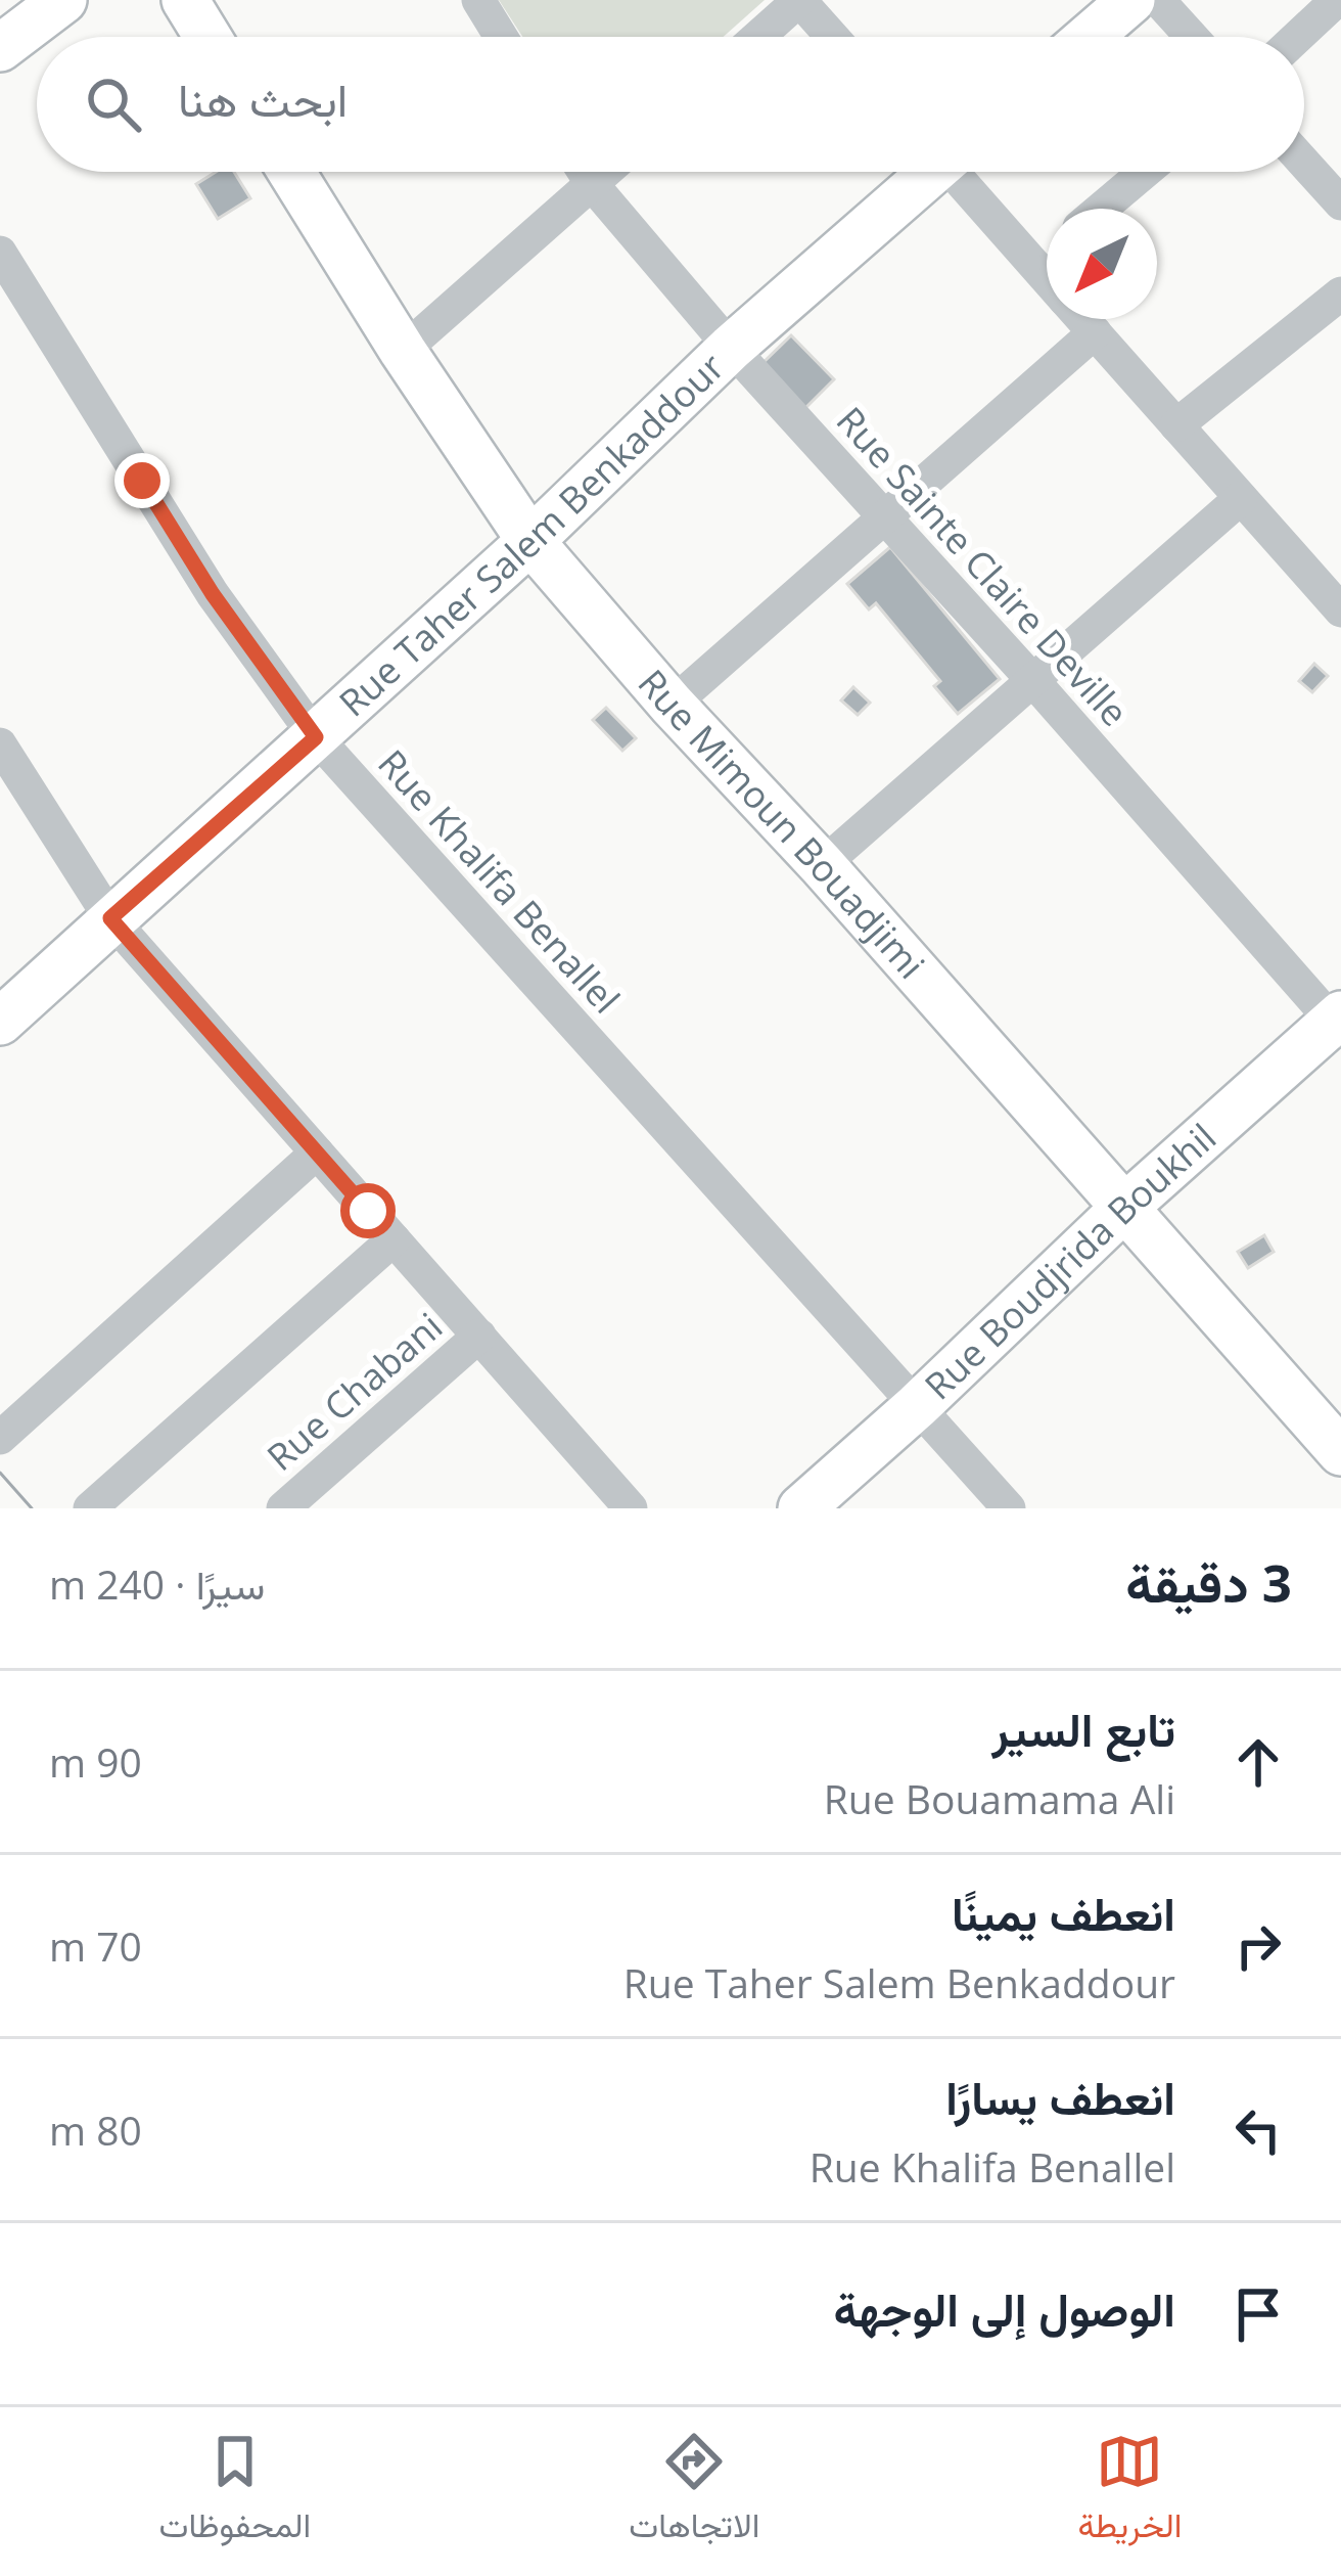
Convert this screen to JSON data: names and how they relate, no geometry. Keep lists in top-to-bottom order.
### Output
{
  "streets": {
    "street": [
      "Rue Taher Salem Benkaddour",
      "Rue Sainte Claire Deville",
      "Rue Mimoun Bouadjimi",
      "Rue Khalifa Benallel",
      "Rue Boudjrida Boukhil",
      "Rue Chabani"
    ]
  },
  "crossings": [
    ["Rue Taher Salem Benkaddour", "Rue Sainte Claire Deville"],
    ["Rue Taher Salem Benkaddour", "Rue Mimoun Bouadjimi"],
    ["Rue Taher Salem Benkaddour", "Rue Khalifa Benallel"],
    ["Rue Sainte Claire Deville", "Rue Boudjrida Boukhil"],
    ["Rue Mimoun Bouadjimi", "Rue Boudjrida Boukhil"],
    ["Rue Khalifa Benallel", "Rue Boudjrida Boukhil"]
  ],
  "north": "bottom left",
  "page": {
    "search": "ابحث هنا",
    "heading": ["3 دقيقة", "سيرًا · 240 m"],
    "list": [
      ["تابع السير", "Rue Bouamama Ali", "90 m"],
      ["انعطف يمينًا", "Rue Taher Salem Benkaddour", "70 m"],
      ["انعطف يسارًا", "Rue Khalifa Benallel", "80 m"],
      "الوصول إلى الوجهة"
    ],
    "nav": ["الخريطة", "الاتجاهات", "المحفوظات"]
  }
}
